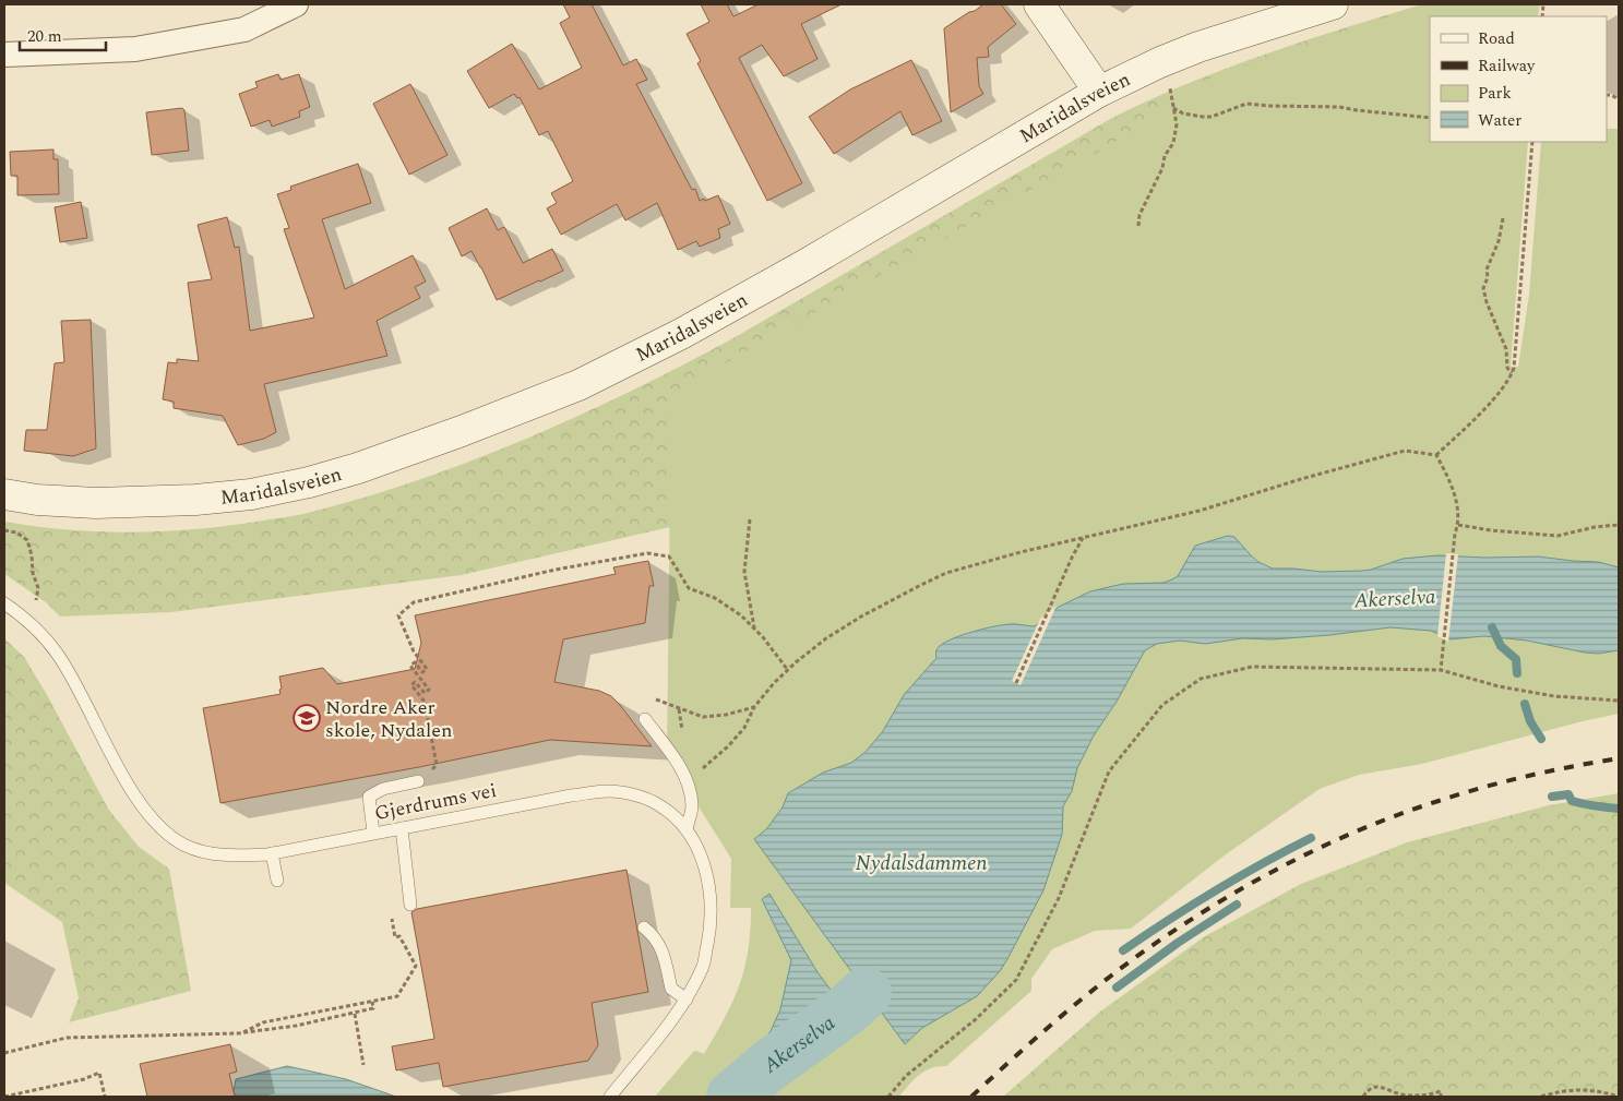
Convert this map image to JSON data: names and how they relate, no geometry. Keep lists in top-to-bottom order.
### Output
{
  "streets": {
    "main road": ["Maridalsveien"],
    "lane": ["Gjerdrums vei"]
  },
  "water": ["Akerselva", "Nydalsdammen"],
  "places": {
    "school or university": ["Nordre Aker skole, Nydalen"]
  },
  "legend": [
    "Road",
    "Railway",
    "Park",
    "Water"
  ],
  "scale_bar": "20 m"
}
